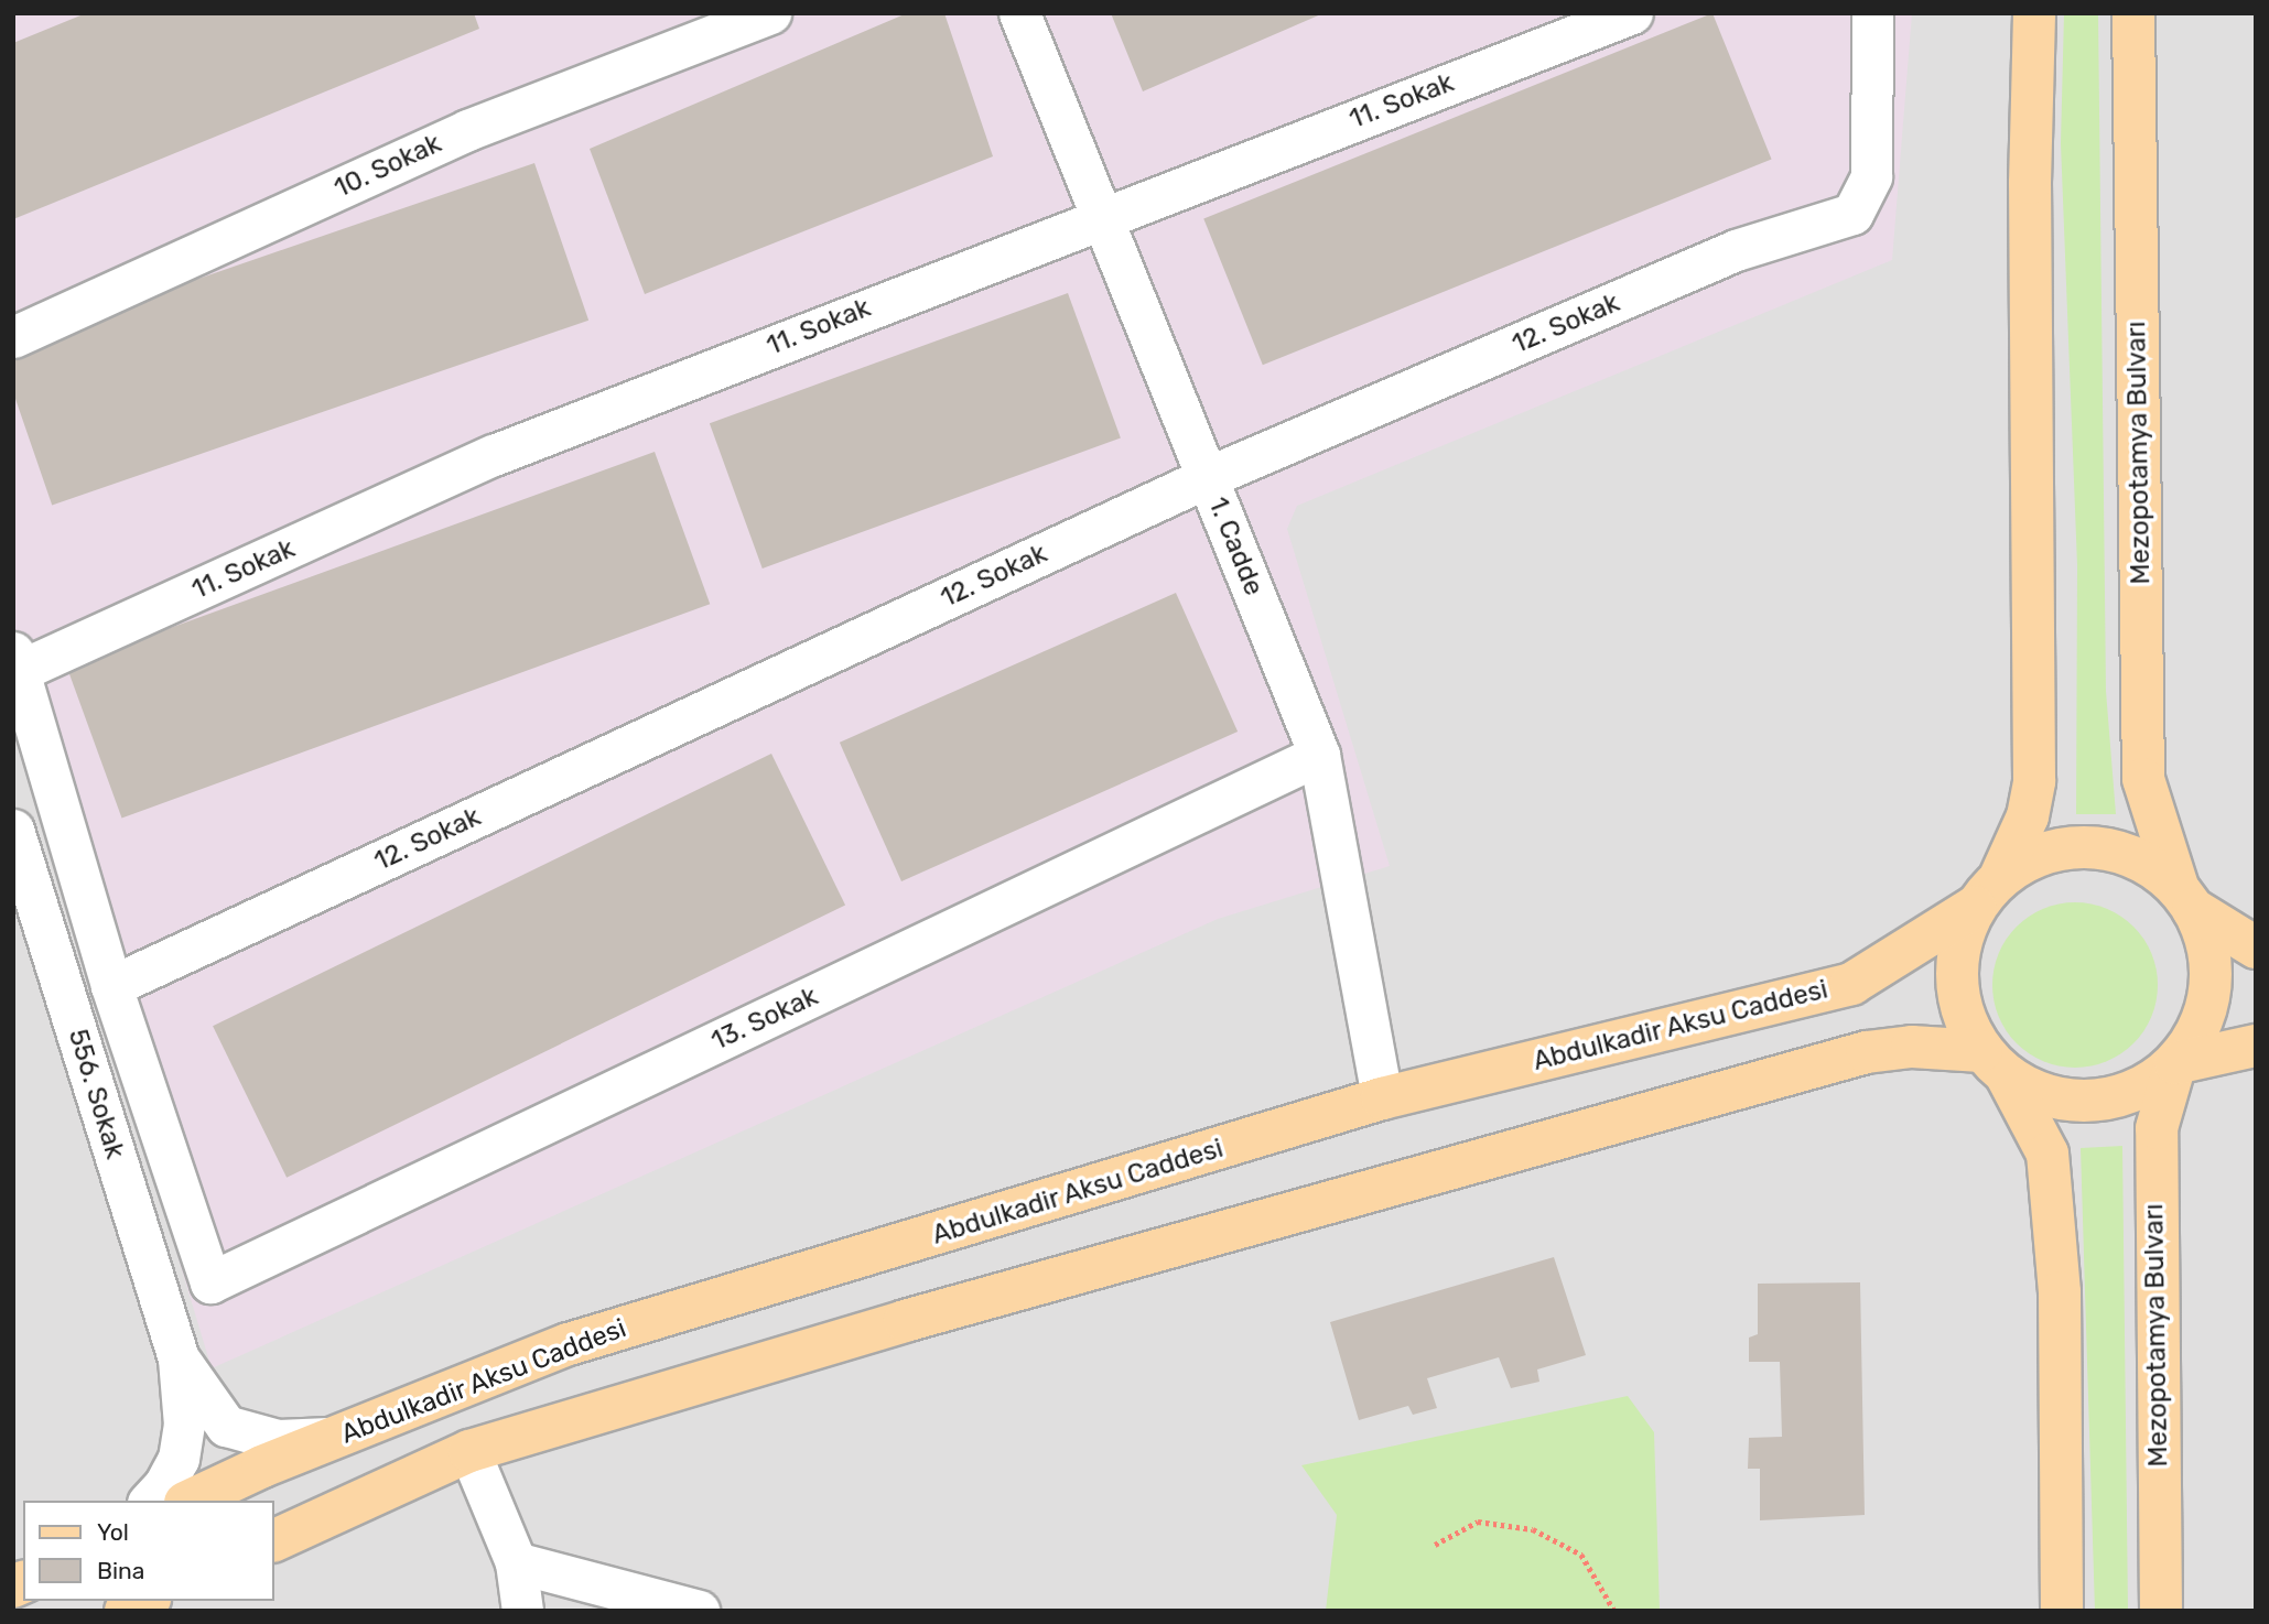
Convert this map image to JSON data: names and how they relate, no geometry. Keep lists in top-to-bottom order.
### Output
{
  "streets": {
    "main road": ["Mezopotamya Bulvarı", "Abdulkadir Aksu Caddesi"],
    "street": [
      "11. Sokak",
      "10. Sokak",
      "12. Sokak",
      "1. Cadde",
      "13. Sokak",
      "556. Sokak"
    ]
  },
  "crossings": [
    ["11. Sokak", "1. Cadde"],
    ["12. Sokak", "1. Cadde"],
    ["12. Sokak", "13. Sokak"],
    ["Mezopotamya Bulvarı", "Abdulkadir Aksu Caddesi"],
    ["1. Cadde", "13. Sokak"],
    ["1. Cadde", "Abdulkadir Aksu Caddesi"]
  ],
  "legend": ["Yol", "Bina"]
}
